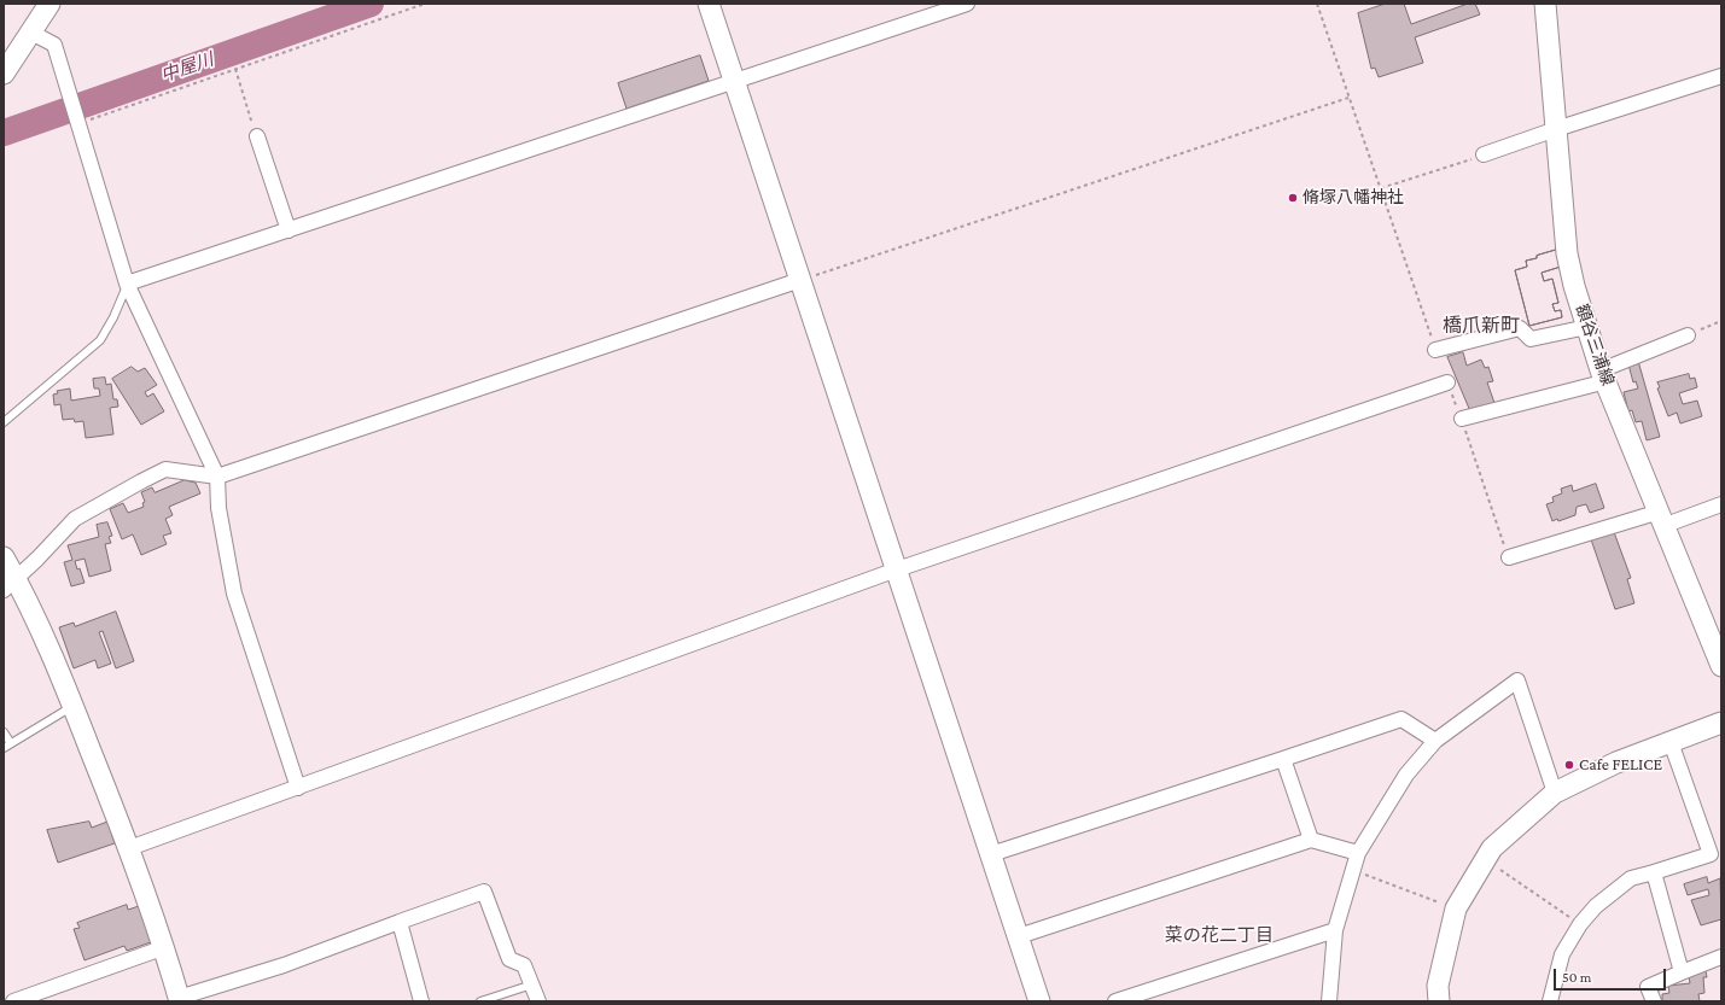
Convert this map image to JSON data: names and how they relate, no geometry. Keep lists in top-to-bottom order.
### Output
{
  "streets": {
    "street": ["額谷三浦線"]
  },
  "districts": ["橋爪新町", "菜の花二丁目"],
  "water": ["中屋川"],
  "places": ["脩塚八幡神社", "Cafe FELICE"],
  "scale_bar": "50 m"
}
